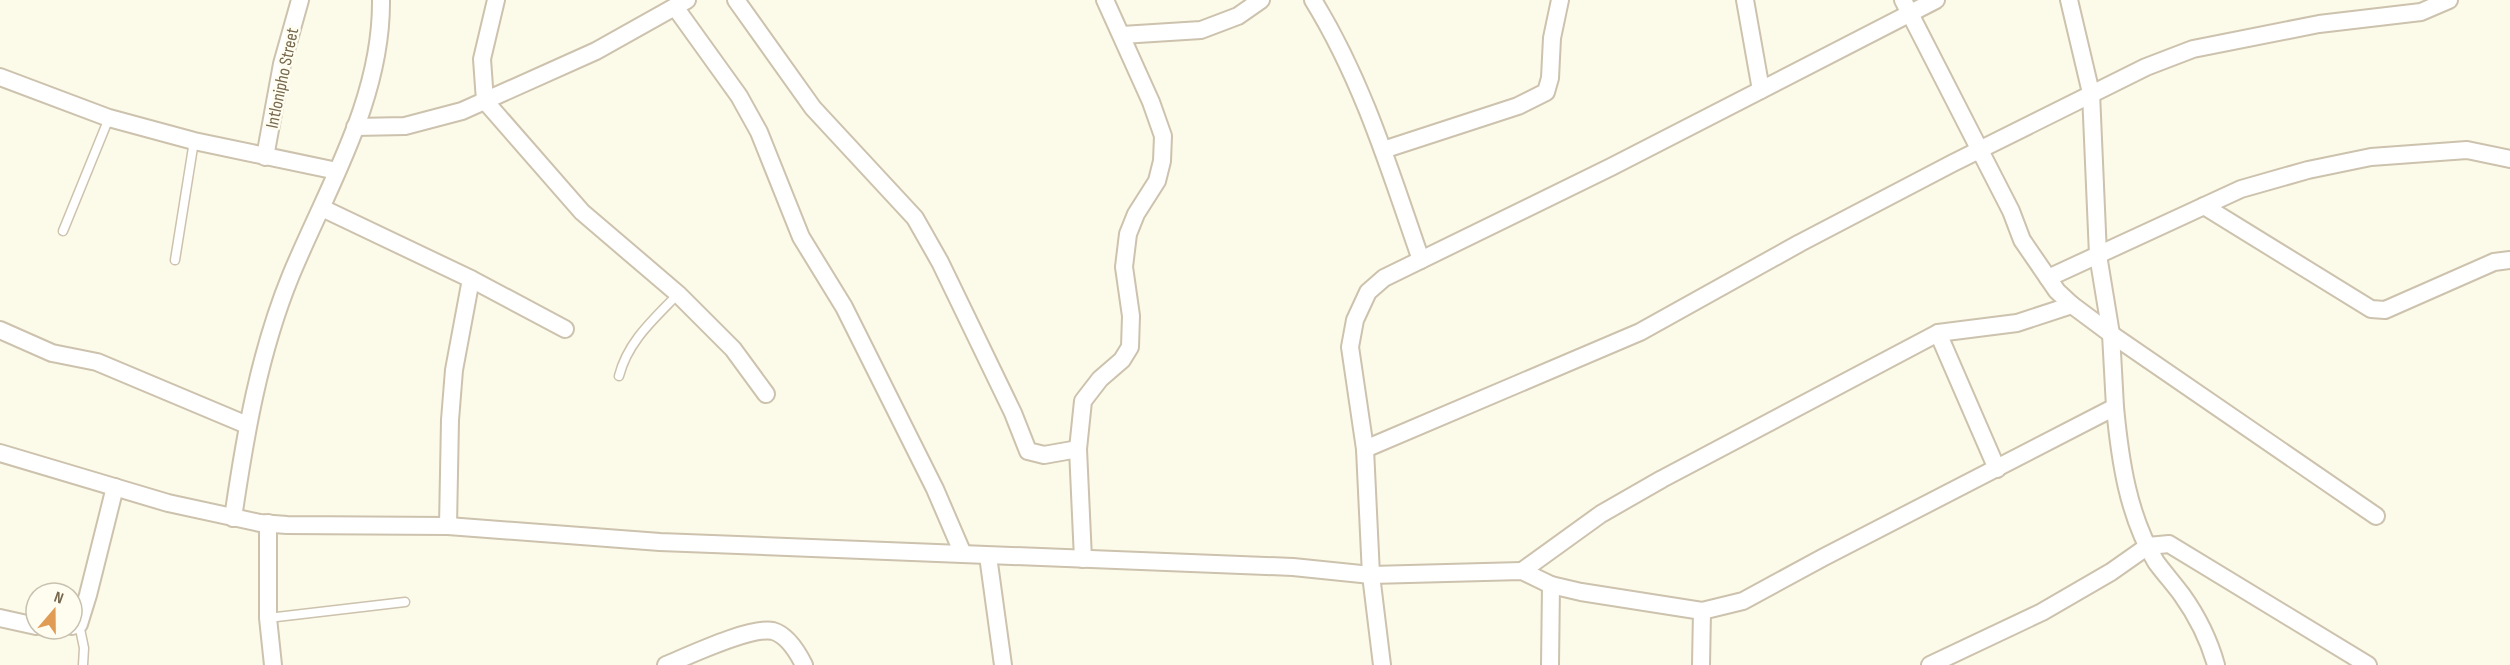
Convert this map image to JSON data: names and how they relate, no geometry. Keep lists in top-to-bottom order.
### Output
{
  "streets": {
    "street": ["Intlonipho Street"]
  },
  "north": "top"
}
